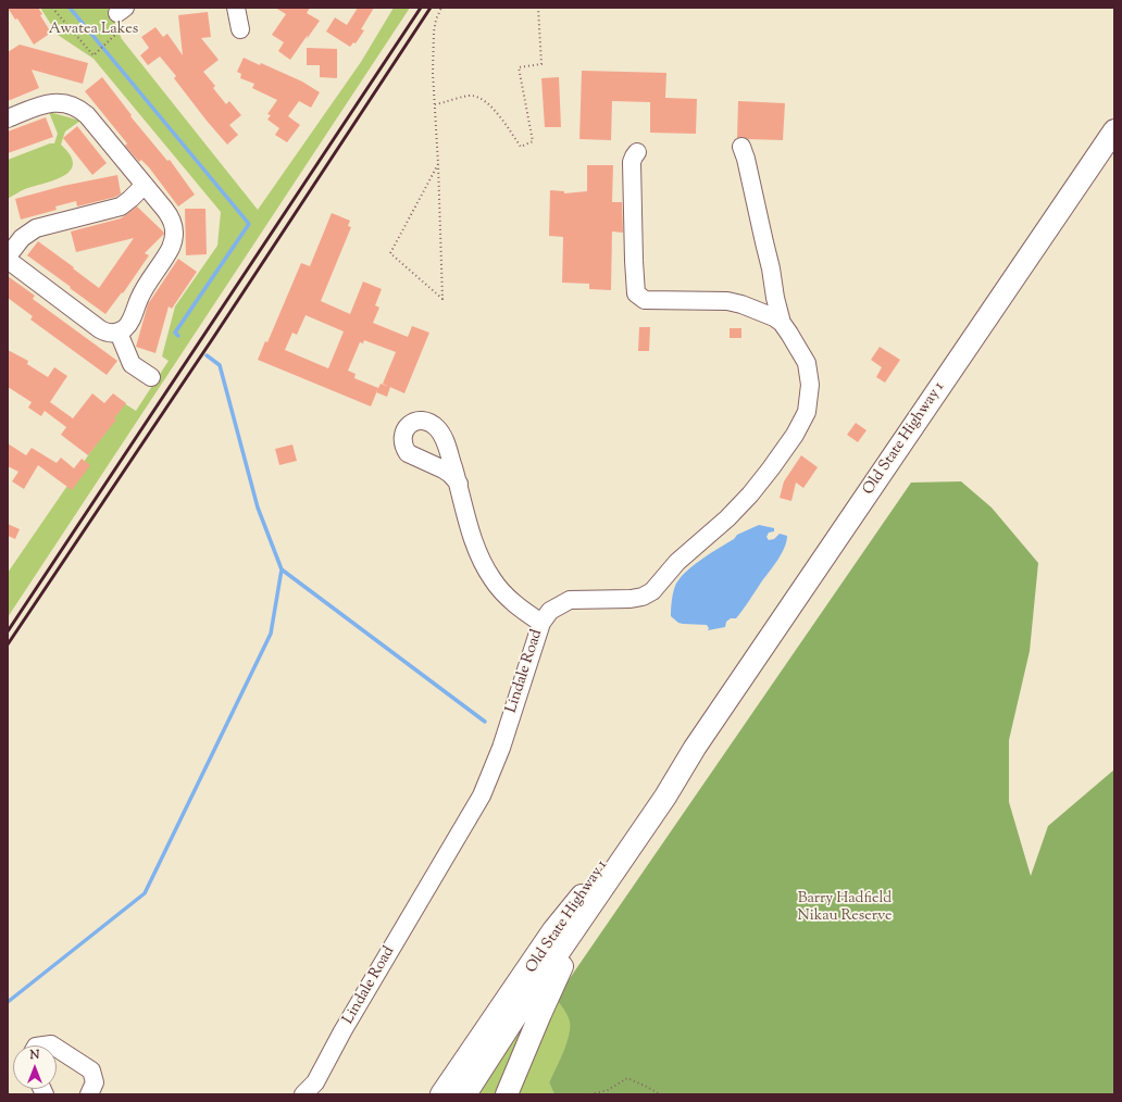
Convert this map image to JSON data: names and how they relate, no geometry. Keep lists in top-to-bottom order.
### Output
{
  "streets": {
    "main road": ["Old State Highway 1"],
    "street": ["Lindale Road"]
  },
  "parks": ["Awatea Lakes", "Barry Hadfield Nikau Reserve"],
  "north": "top"
}
